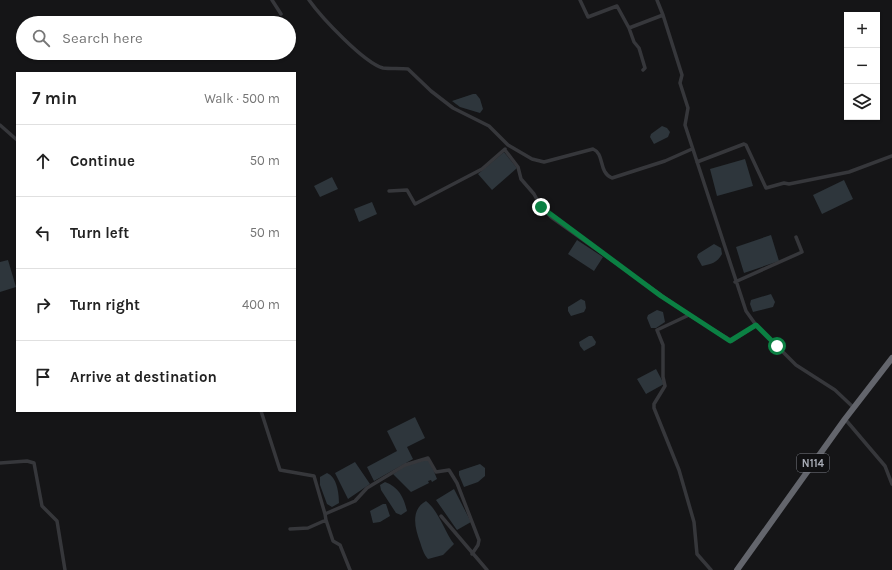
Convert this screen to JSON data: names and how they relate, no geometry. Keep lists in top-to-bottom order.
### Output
{
  "streets": {
    "highway": ["N114"]
  },
  "page": {
    "map_buttons": ["+", "−"],
    "search": "Search here",
    "heading": ["7 min", "Walk · 500 m"],
    "list": [
      ["Continue", "50 m"],
      ["Turn left", "50 m"],
      ["Turn right", "400 m"],
      "Arrive at destination"
    ]
  }
}
